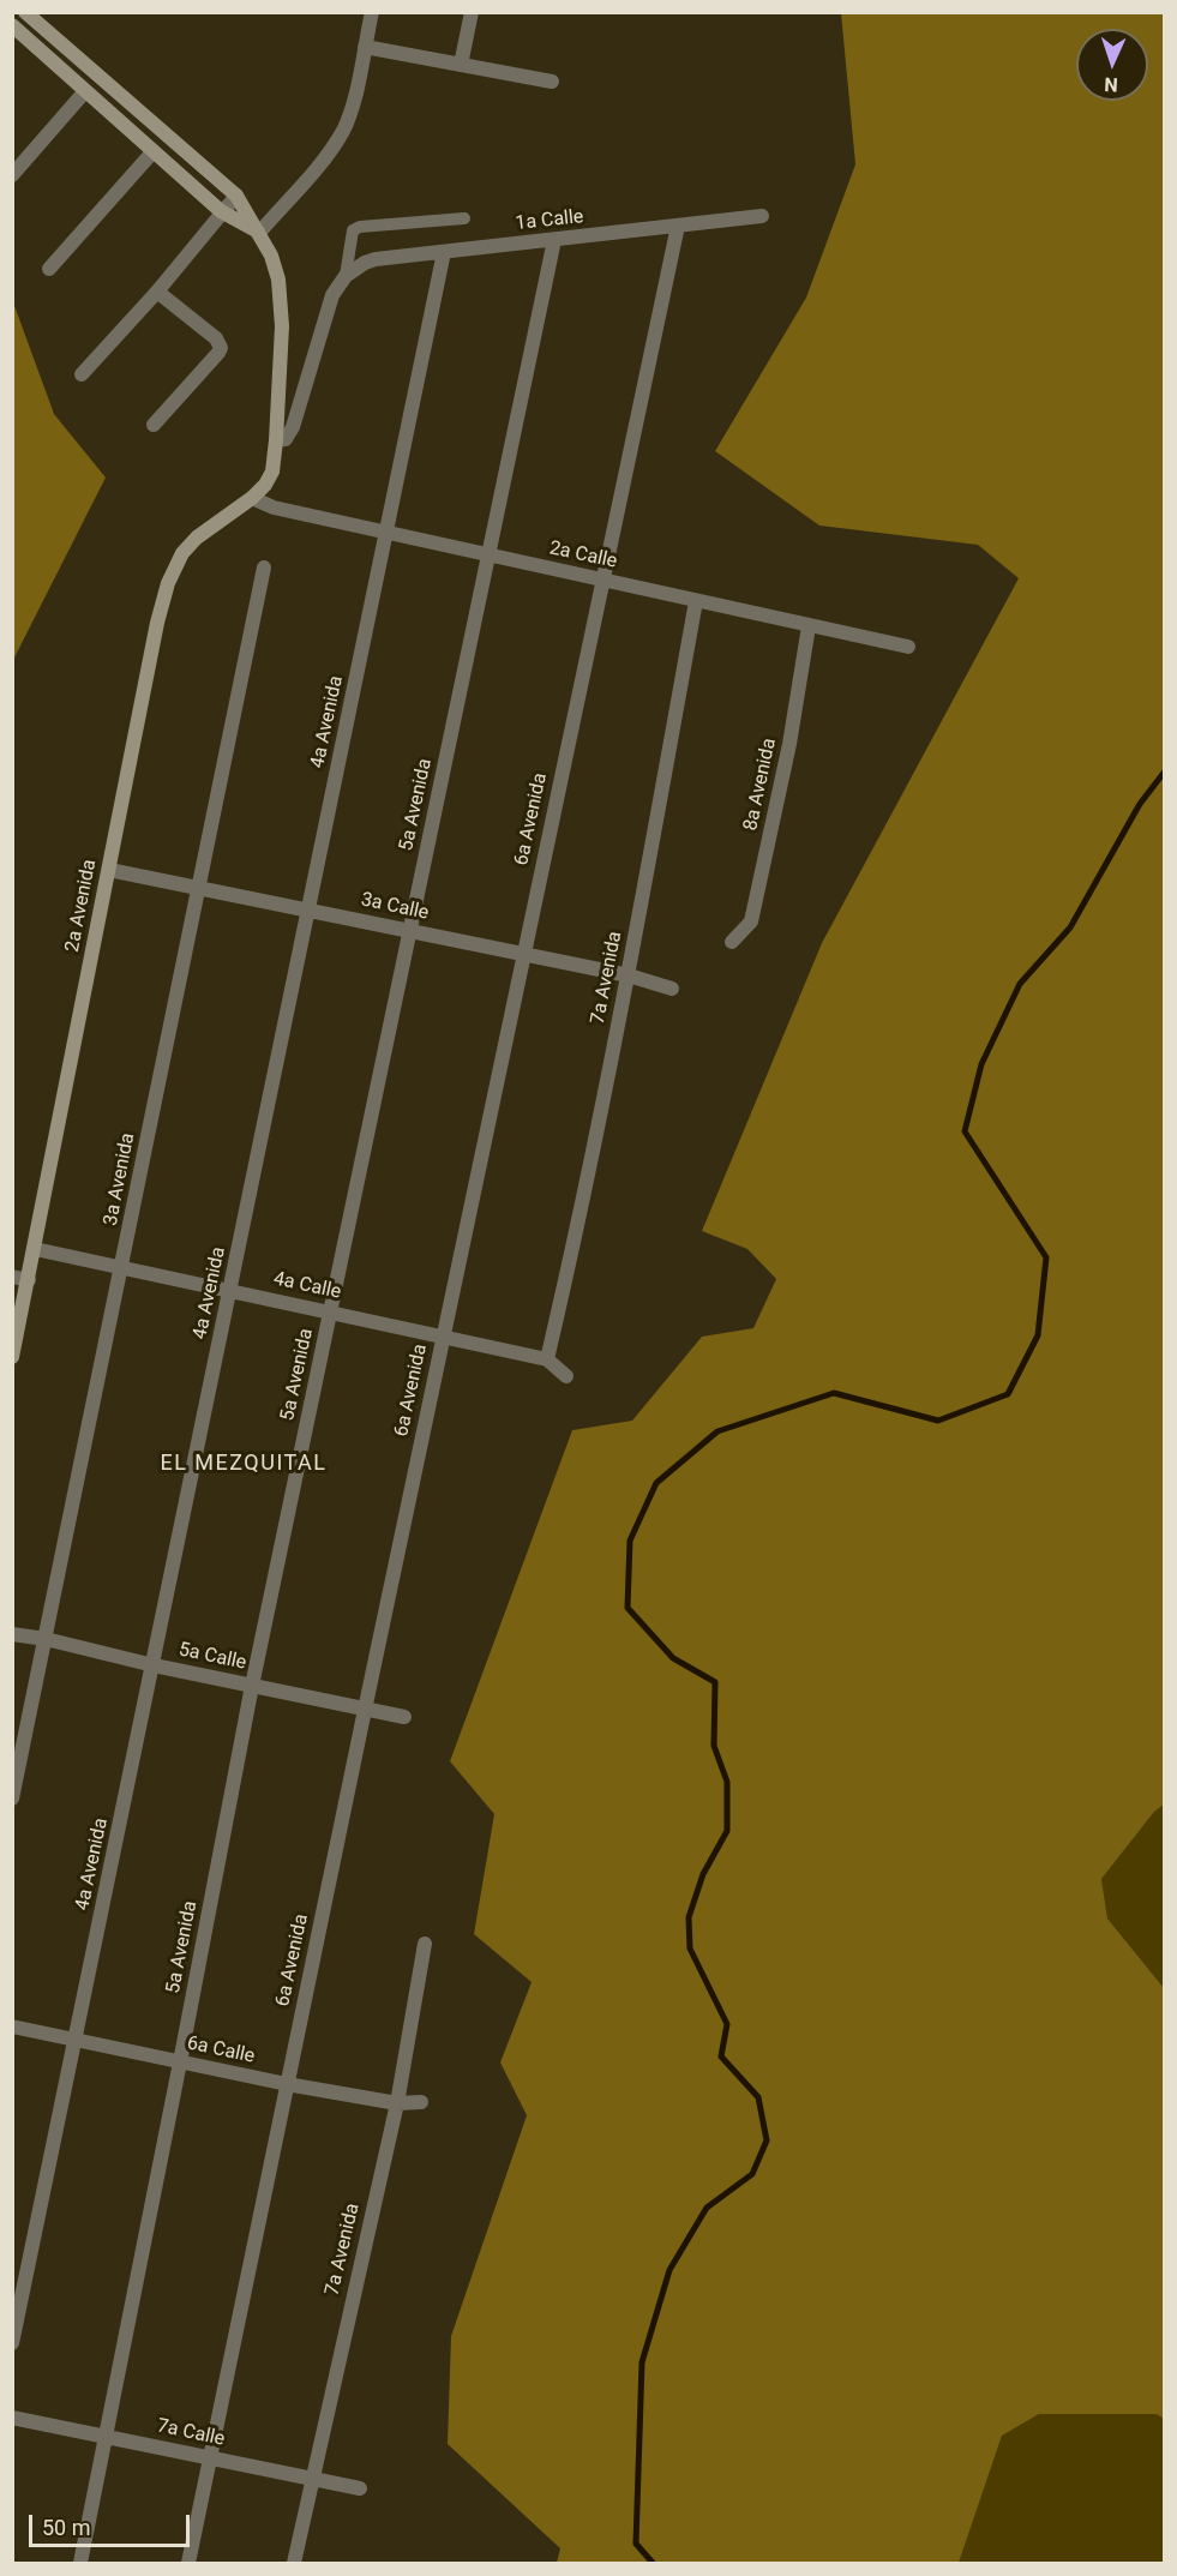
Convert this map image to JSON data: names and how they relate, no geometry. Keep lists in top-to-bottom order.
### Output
{
  "streets": {
    "main road": ["2a Avenida"],
    "street": [
      "1a Calle",
      "2a Calle",
      "4a Avenida",
      "8a Avenida",
      "5a Avenida",
      "6a Avenida",
      "3a Calle",
      "7a Avenida",
      "3a Avenida",
      "4a Calle",
      "5a Calle",
      "6a Calle",
      "7a Calle"
    ]
  },
  "crossings": [
    ["1a Calle", "4a Avenida"],
    ["1a Calle", "5a Avenida"],
    ["1a Calle", "6a Avenida"],
    ["2a Calle", "4a Avenida"],
    ["2a Calle", "8a Avenida"],
    ["2a Calle", "5a Avenida"],
    ["2a Calle", "6a Avenida"],
    ["2a Calle", "2a Avenida"],
    ["2a Calle", "7a Avenida"],
    ["4a Avenida", "3a Calle"],
    ["4a Avenida", "4a Calle"],
    ["4a Avenida", "5a Calle"],
    ["4a Avenida", "6a Calle"],
    ["5a Avenida", "3a Calle"],
    ["5a Avenida", "4a Calle"],
    ["5a Avenida", "5a Calle"],
    ["5a Avenida", "6a Calle"],
    ["5a Avenida", "7a Calle"],
    ["6a Avenida", "3a Calle"],
    ["6a Avenida", "4a Calle"],
    ["6a Avenida", "5a Calle"],
    ["6a Avenida", "6a Calle"],
    ["6a Avenida", "7a Calle"],
    ["2a Avenida", "3a Calle"],
    ["2a Avenida", "4a Calle"],
    ["3a Calle", "7a Avenida"],
    ["3a Calle", "3a Avenida"],
    ["7a Avenida", "4a Calle"],
    ["7a Avenida", "6a Calle"],
    ["7a Avenida", "7a Calle"],
    ["3a Avenida", "4a Calle"],
    ["3a Avenida", "5a Calle"]
  ],
  "districts": ["EL MEZQUITAL"],
  "scale_bar": "50 m",
  "north": "bottom"
}
